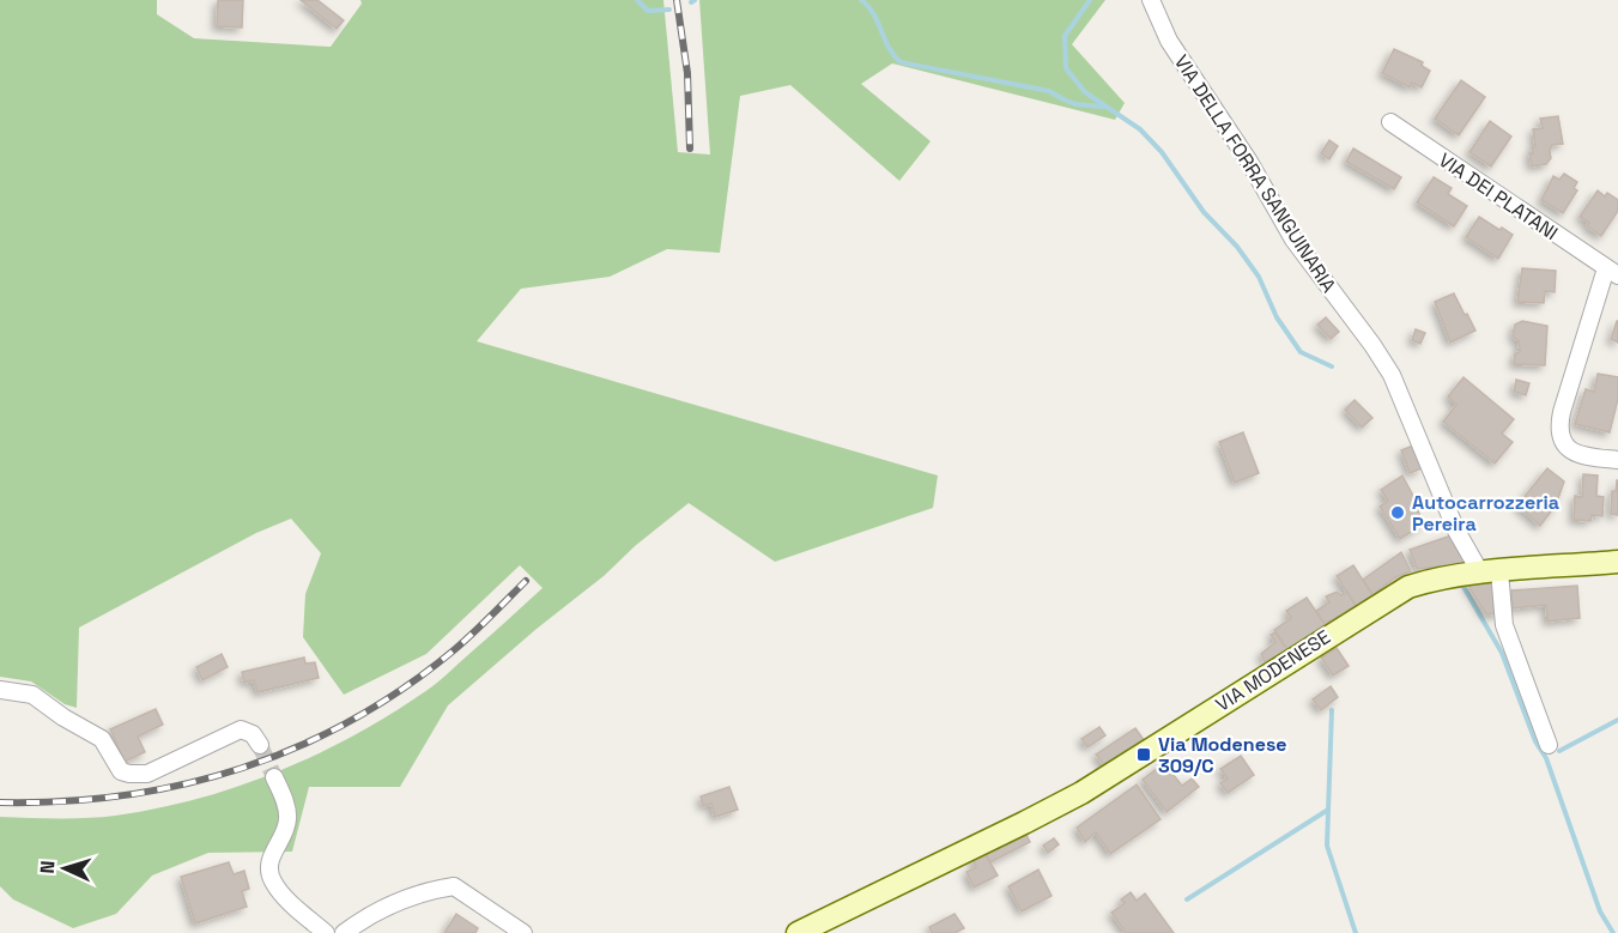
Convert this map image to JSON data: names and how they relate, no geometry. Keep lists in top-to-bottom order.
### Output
{
  "streets": {
    "street": ["VIA DELLA FORRA SANGUINARIA", "VIA DEI PLATANI", "VIA MODENESE"]
  },
  "crossings": [
    ["VIA DELLA FORRA SANGUINARIA", "VIA MODENESE"]
  ],
  "places": {
    "other": ["Autocarrozzeria Pereira"],
    "transit": ["Via Modenese 309/C"]
  },
  "north": "left"
}
